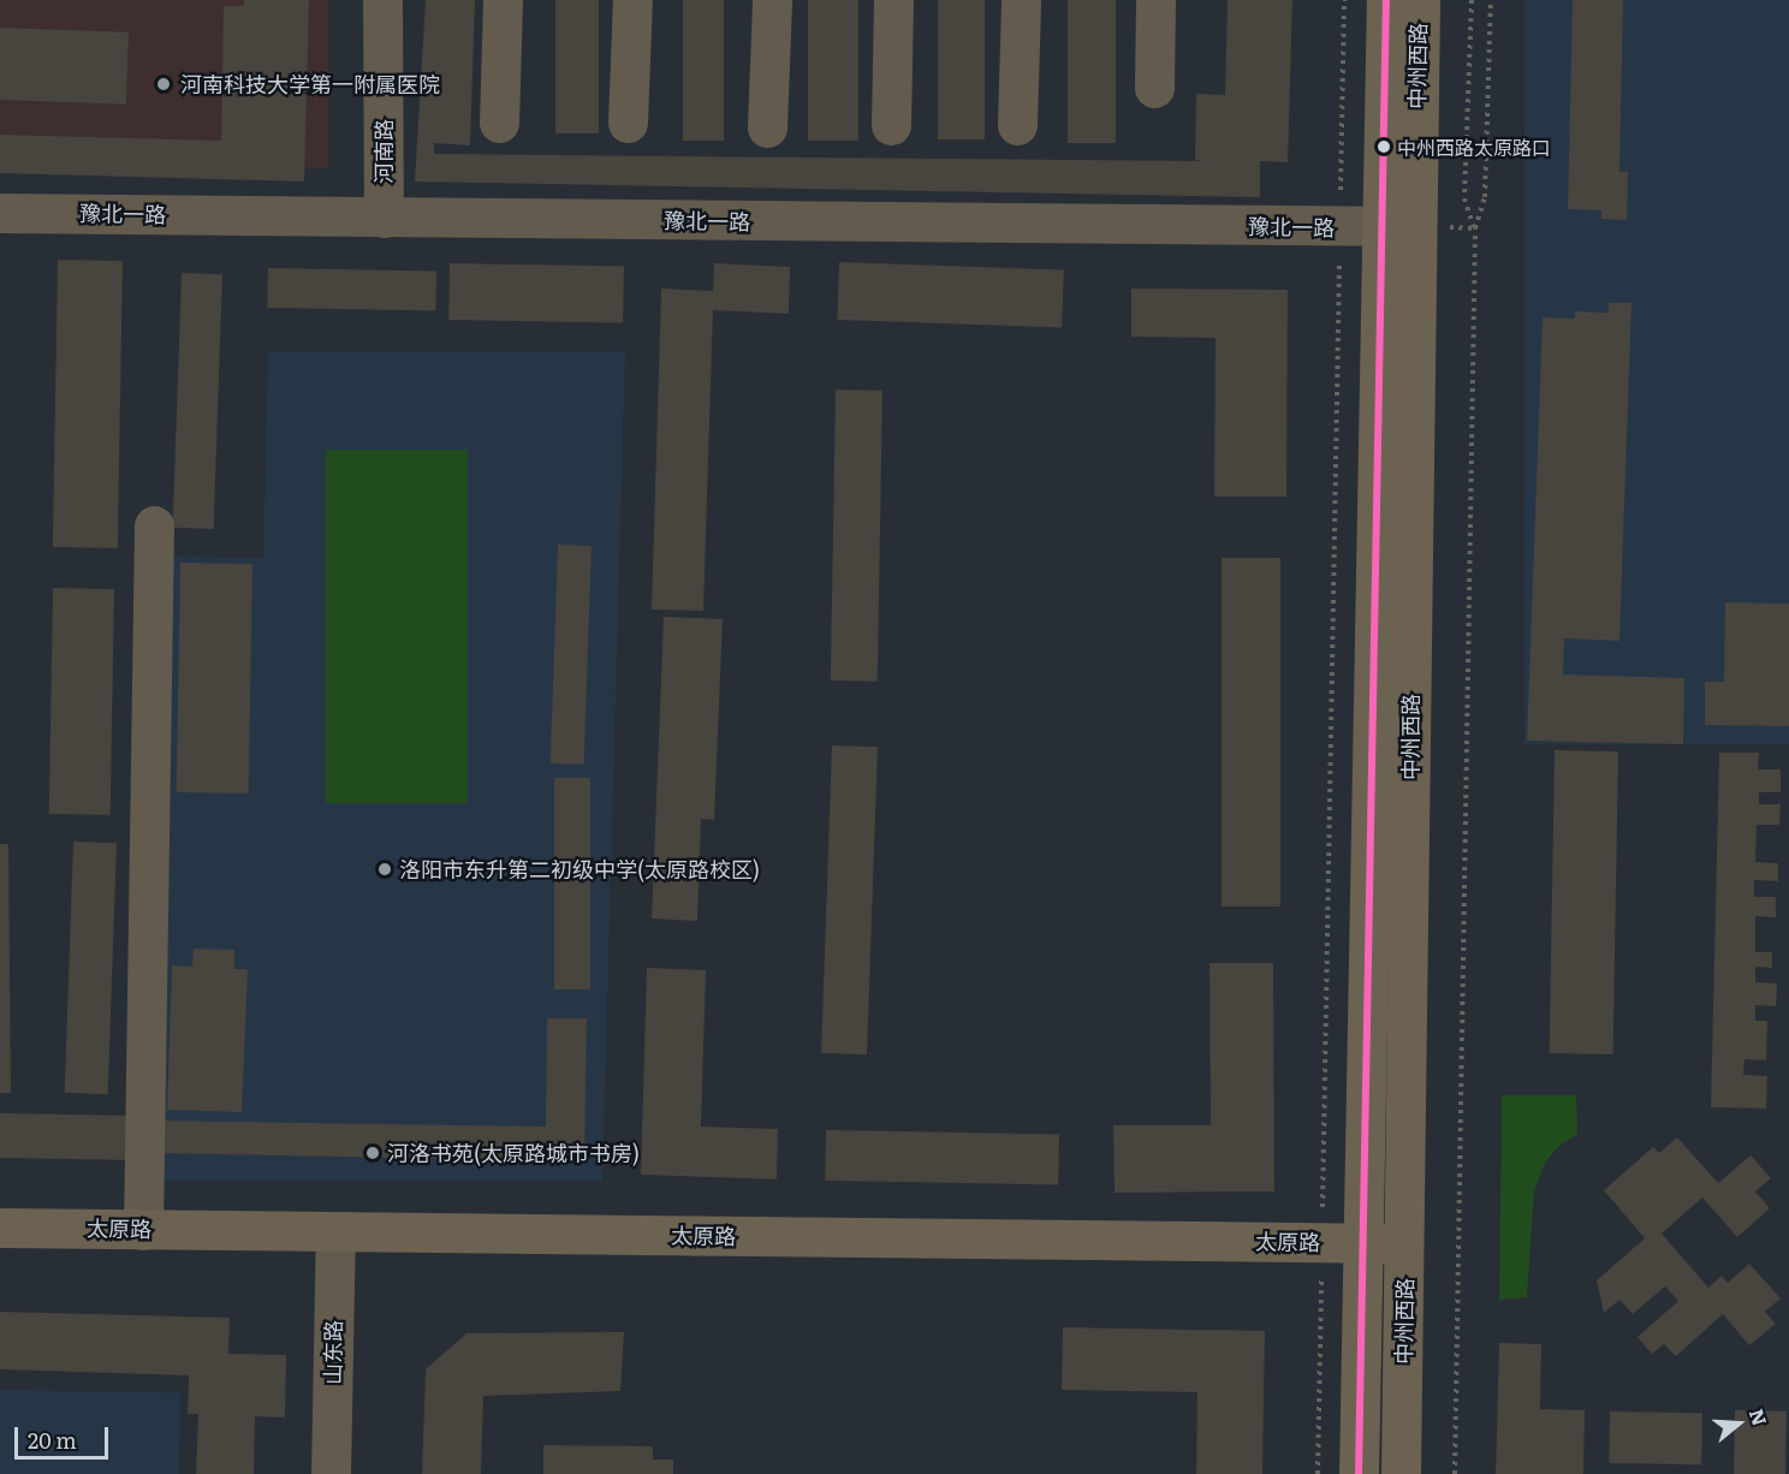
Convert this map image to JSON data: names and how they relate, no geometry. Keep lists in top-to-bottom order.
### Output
{
  "streets": {
    "main road": ["中州西路", "太原路"],
    "street": ["河南路", "豫北一路", "山东路"]
  },
  "crossings": [
    ["中州西路", "豫北一路"],
    ["中州西路", "太原路"],
    ["河南路", "豫北一路"],
    ["太原路", "山东路"]
  ],
  "places": [
    "河南科技大学第一附属医院",
    "中州西路太原路口",
    "洛阳市东升第二初级中学(太原路校区)",
    "河洛书苑(太原路城市书房)"
  ],
  "scale_bar": "20 m",
  "north": "right"
}
